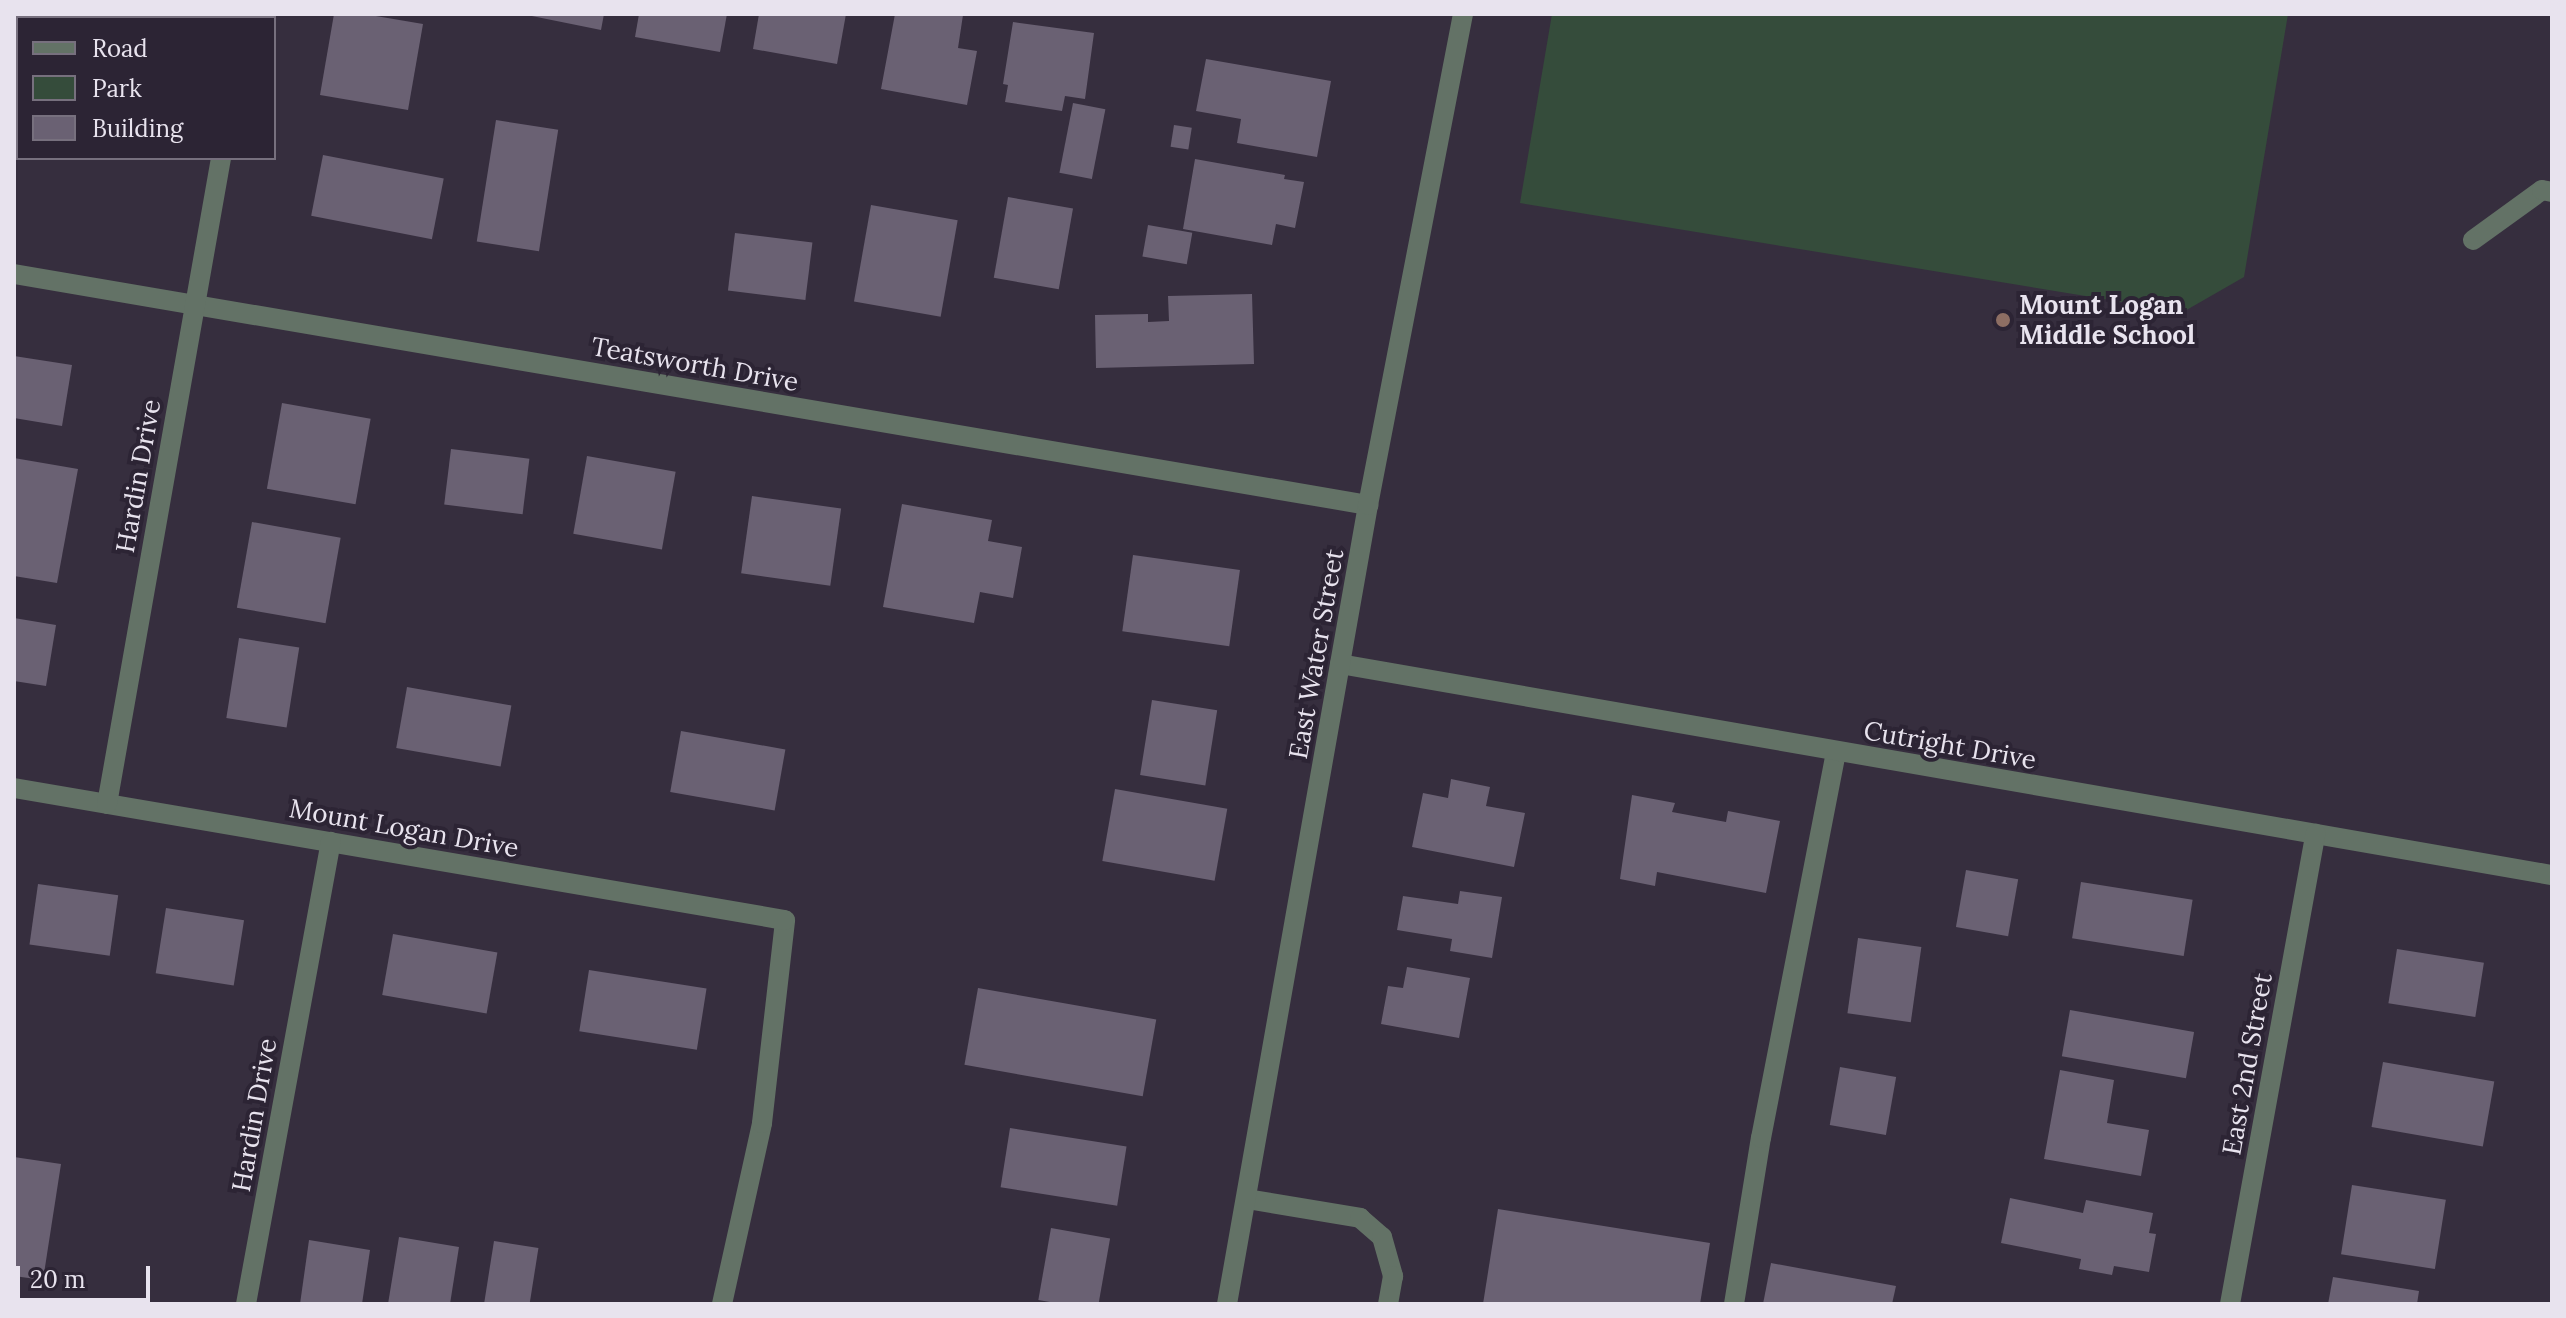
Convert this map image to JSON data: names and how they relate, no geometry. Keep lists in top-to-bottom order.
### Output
{
  "streets": {
    "street": [
      "Teatsworth Drive",
      "Hardin Drive",
      "East Water Street",
      "Cutright Drive",
      "Mount Logan Drive",
      "East 2nd Street"
    ]
  },
  "crossings": [
    ["Teatsworth Drive", "Hardin Drive"],
    ["Teatsworth Drive", "East Water Street"],
    ["Hardin Drive", "Mount Logan Drive"],
    ["East Water Street", "Cutright Drive"],
    ["Cutright Drive", "East 2nd Street"]
  ],
  "places": ["Mount Logan Middle School"],
  "legend": ["Road", "Park", "Building"],
  "scale_bar": "20 m"
}
